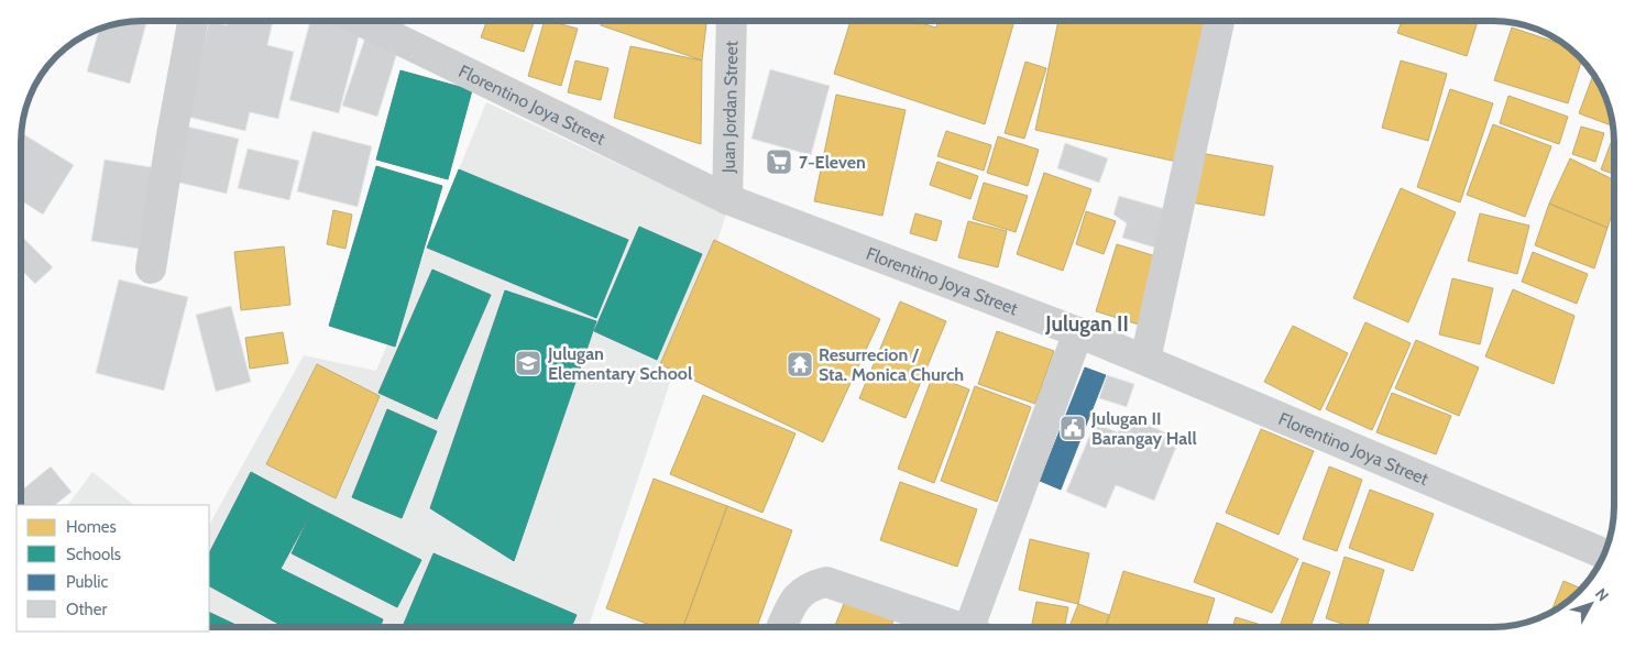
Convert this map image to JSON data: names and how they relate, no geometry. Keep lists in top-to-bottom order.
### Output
{
  "streets": {
    "street": ["Florentino Joya Street", "Juan Jordan Street"]
  },
  "crossings": [
    ["Florentino Joya Street", "Juan Jordan Street"]
  ],
  "districts": ["Julugan II"],
  "places": {
    "supermarket": ["7-Eleven"],
    "school or university": ["Julugan Elementary School"],
    "temple": ["Resurrecion / Sta. Monica Church"],
    "public building": ["Julugan II Barangay Hall"]
  },
  "legend": [
    "Homes",
    "Schools",
    "Public",
    "Other"
  ],
  "north": "top right"
}
